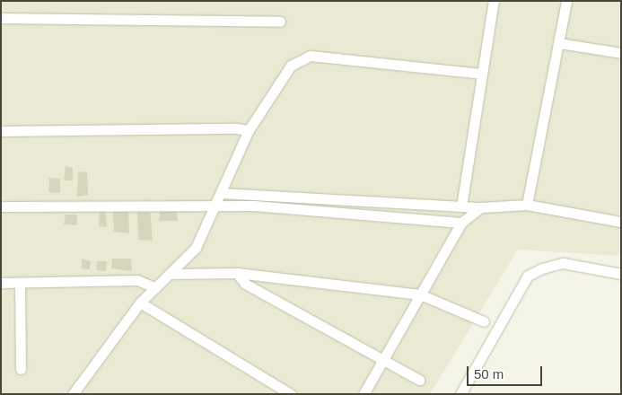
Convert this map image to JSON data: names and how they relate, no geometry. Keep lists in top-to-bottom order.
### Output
{
  "scale_bar": "50 m"
}
